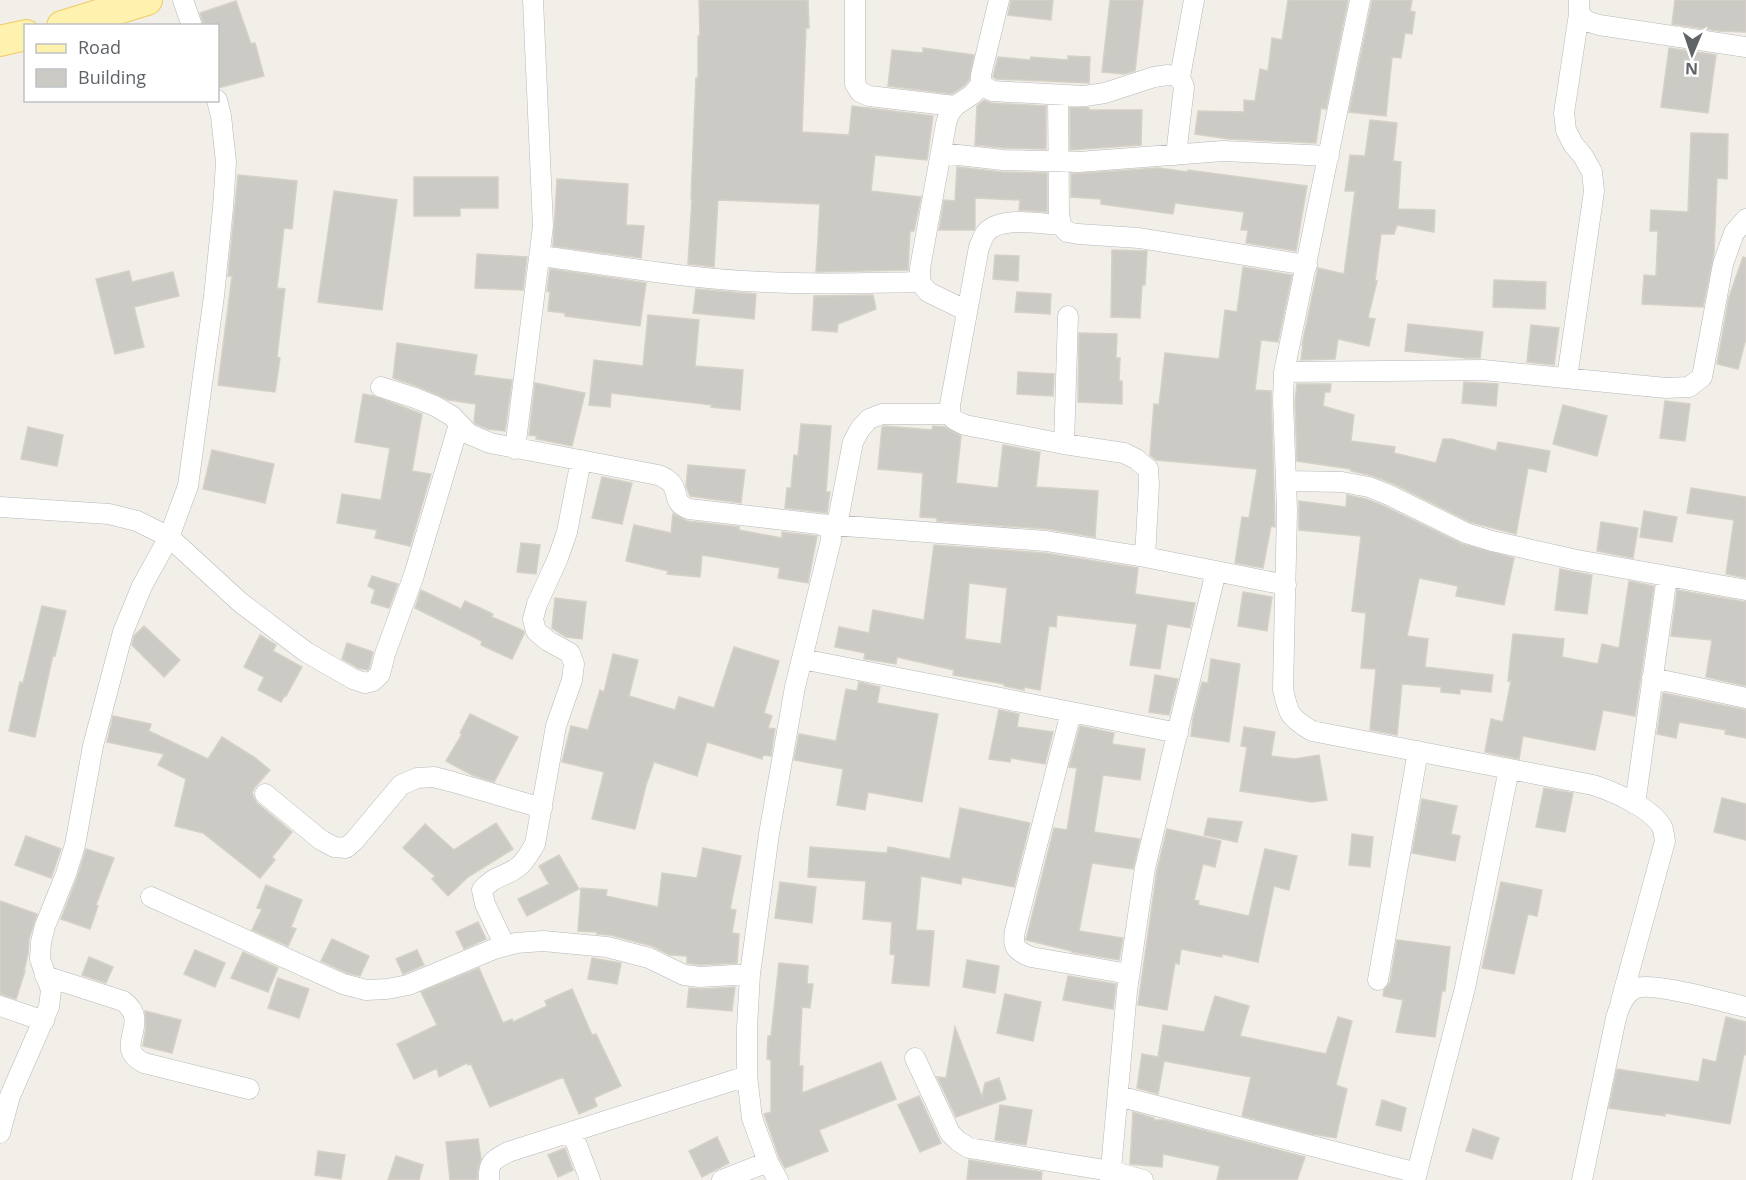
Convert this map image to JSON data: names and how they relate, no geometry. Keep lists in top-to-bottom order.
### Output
{
  "legend": ["Road", "Building"],
  "north": "bottom"
}
